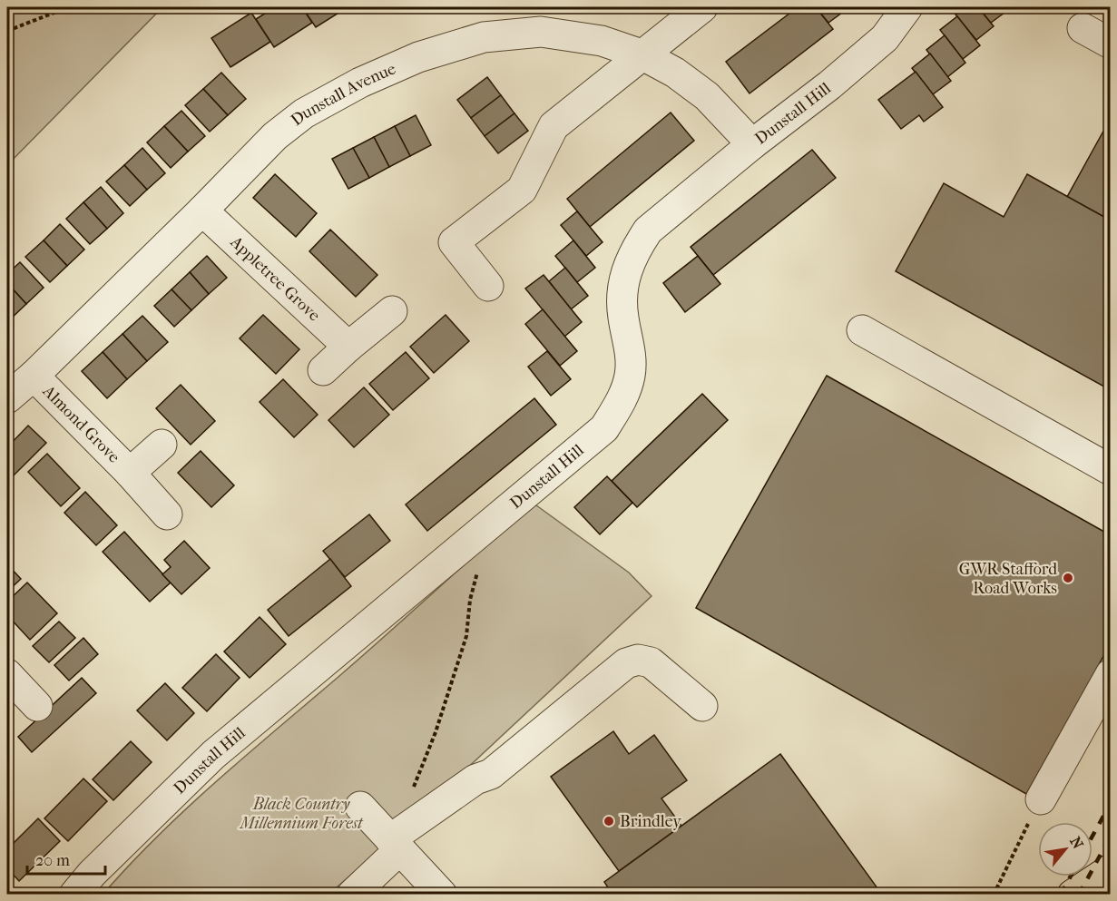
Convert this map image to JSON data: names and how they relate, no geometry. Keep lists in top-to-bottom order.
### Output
{
  "streets": {
    "street": [
      "Dunstall Avenue",
      "Dunstall Hill",
      "Appletree Grove",
      "Almond Grove"
    ]
  },
  "crossings": [
    ["Dunstall Avenue", "Dunstall Hill"],
    ["Dunstall Avenue", "Appletree Grove"],
    ["Dunstall Avenue", "Almond Grove"]
  ],
  "parks": ["Black Country Millennium Forest"],
  "places": ["GWR Stafford Road Works", "Brindley"],
  "scale_bar": "20 m",
  "north": "top right"
}
